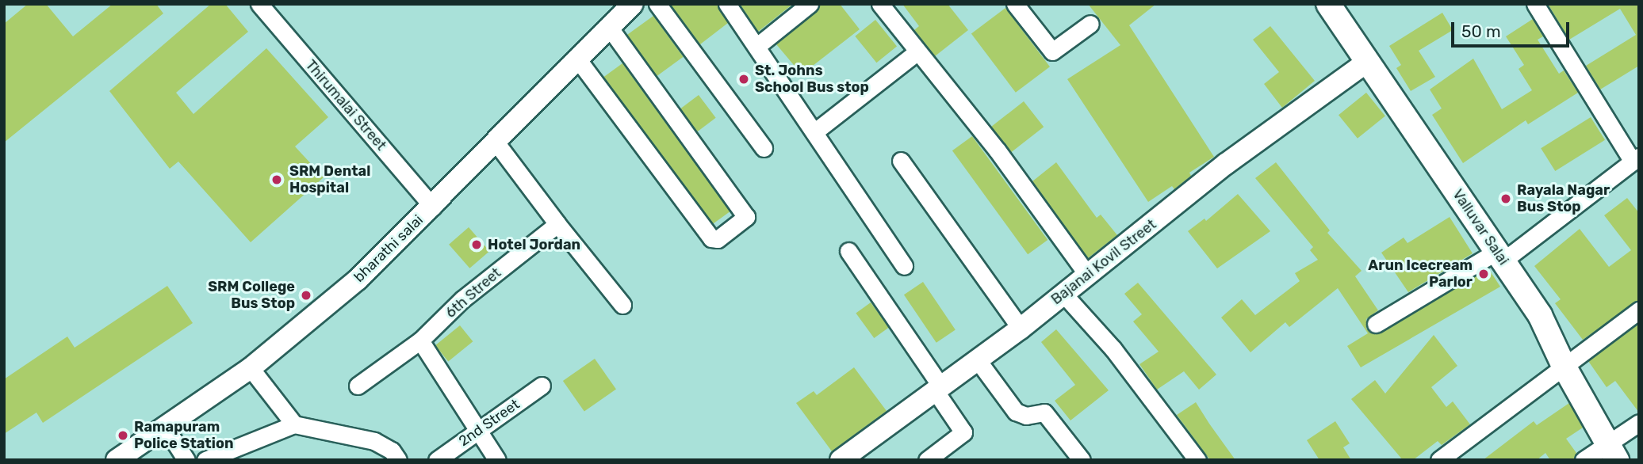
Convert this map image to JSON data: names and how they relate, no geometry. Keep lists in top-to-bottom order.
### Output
{
  "streets": {
    "main road": ["Valluvar Salai"],
    "street": [
      "Thirumalai Street",
      "bharathi salai",
      "Bajanai Kovil Street",
      "6th Street",
      "2nd Street"
    ]
  },
  "crossings": [
    ["Thirumalai Street", "bharathi salai"],
    ["Valluvar Salai", "Bajanai Kovil Street"]
  ],
  "places": [
    "St. Johns School Bus stop",
    "SRM Dental Hospital",
    "Rayala Nagar Bus Stop",
    "Hotel Jordan",
    "Arun Icecream Parlor",
    "SRM College Bus Stop",
    "Ramapuram Police Station"
  ],
  "scale_bar": "50 m"
}
